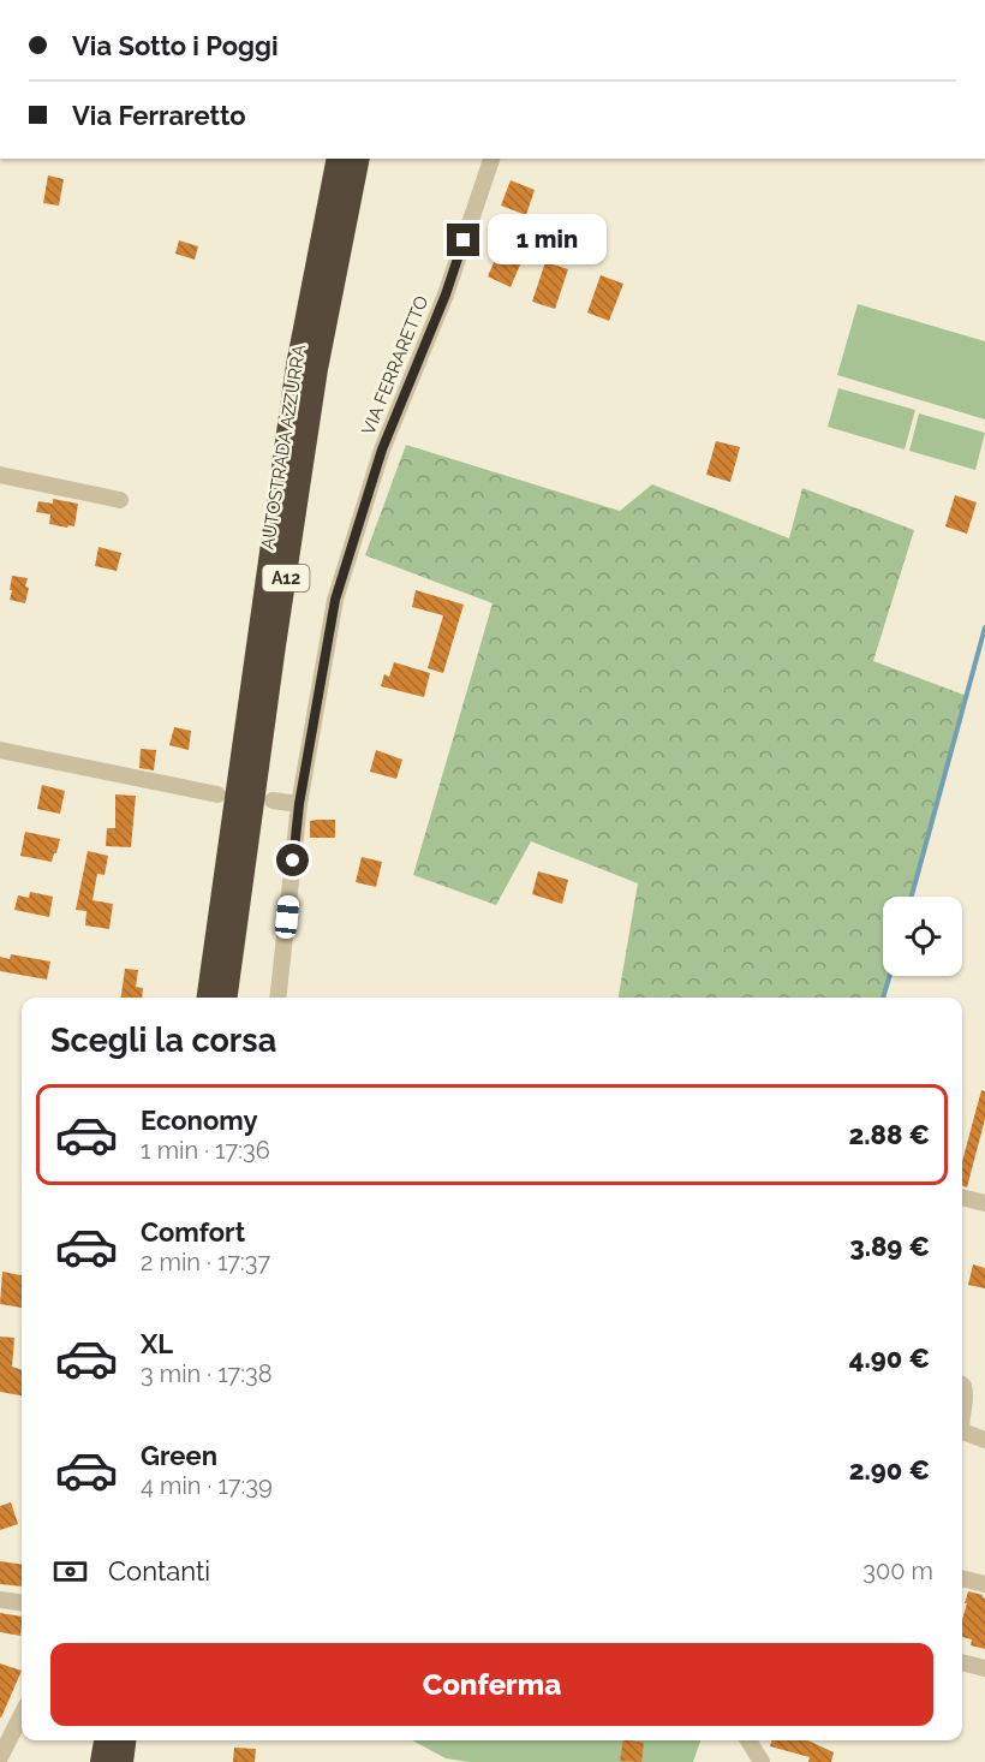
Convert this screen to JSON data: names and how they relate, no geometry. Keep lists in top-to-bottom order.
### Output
{
  "streets": {
    "highway": ["AUTOSTRADA AZZURRA", "A12"],
    "street": ["VIA FERRARETTO"]
  },
  "page": {
    "banner": ["Via Sotto i Poggi", "Via Ferraretto"],
    "bubble": "1 min",
    "heading": "Scegli la corsa",
    "list": [
      {
        "name": "Economy",
        "note": "1 min · 17:36",
        "value": "2.88 €"
      },
      {
        "name": "Comfort",
        "note": "2 min · 17:37",
        "value": "3.89 €"
      },
      {
        "name": "XL",
        "note": "3 min · 17:38",
        "value": "4.90 €"
      },
      {
        "name": "Green",
        "note": "4 min · 17:39",
        "value": "2.90 €"
      }
    ],
    "pay": ["Contanti", "300 m"],
    "buttons": "Conferma"
  }
}
